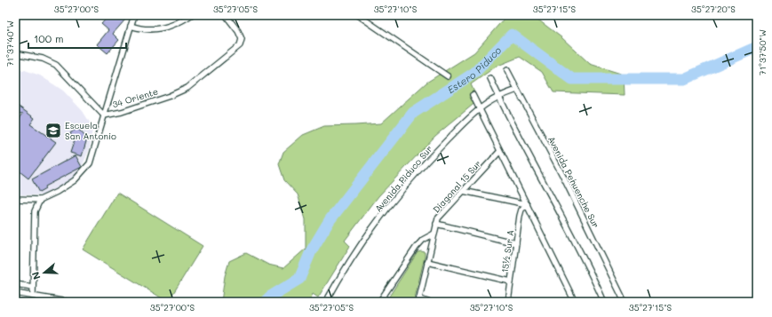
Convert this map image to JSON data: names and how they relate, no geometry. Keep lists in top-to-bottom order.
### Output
{
  "streets": {
    "street": [
      "34 Oriente",
      "Avenida Piduco Sur",
      "Avenida Pehuenche Sur",
      "Diagonal 15 Sur",
      "15½ Sur A"
    ]
  },
  "crossings": [
    ["Avenida Piduco Sur", "Avenida Pehuenche Sur"]
  ],
  "water": ["Estero Piduco"],
  "places": {
    "school or university": ["Escuela San Antonio"]
  },
  "scale_bar": "100 m",
  "north": "left",
  "coordinates": [
    "35°27'00\"S",
    "35°27'05\"S",
    "35°27'10\"S",
    "35°27'15\"S",
    "35°27'20\"S",
    "71°37'40\"W",
    "71°37'50\"W"
  ]
}
